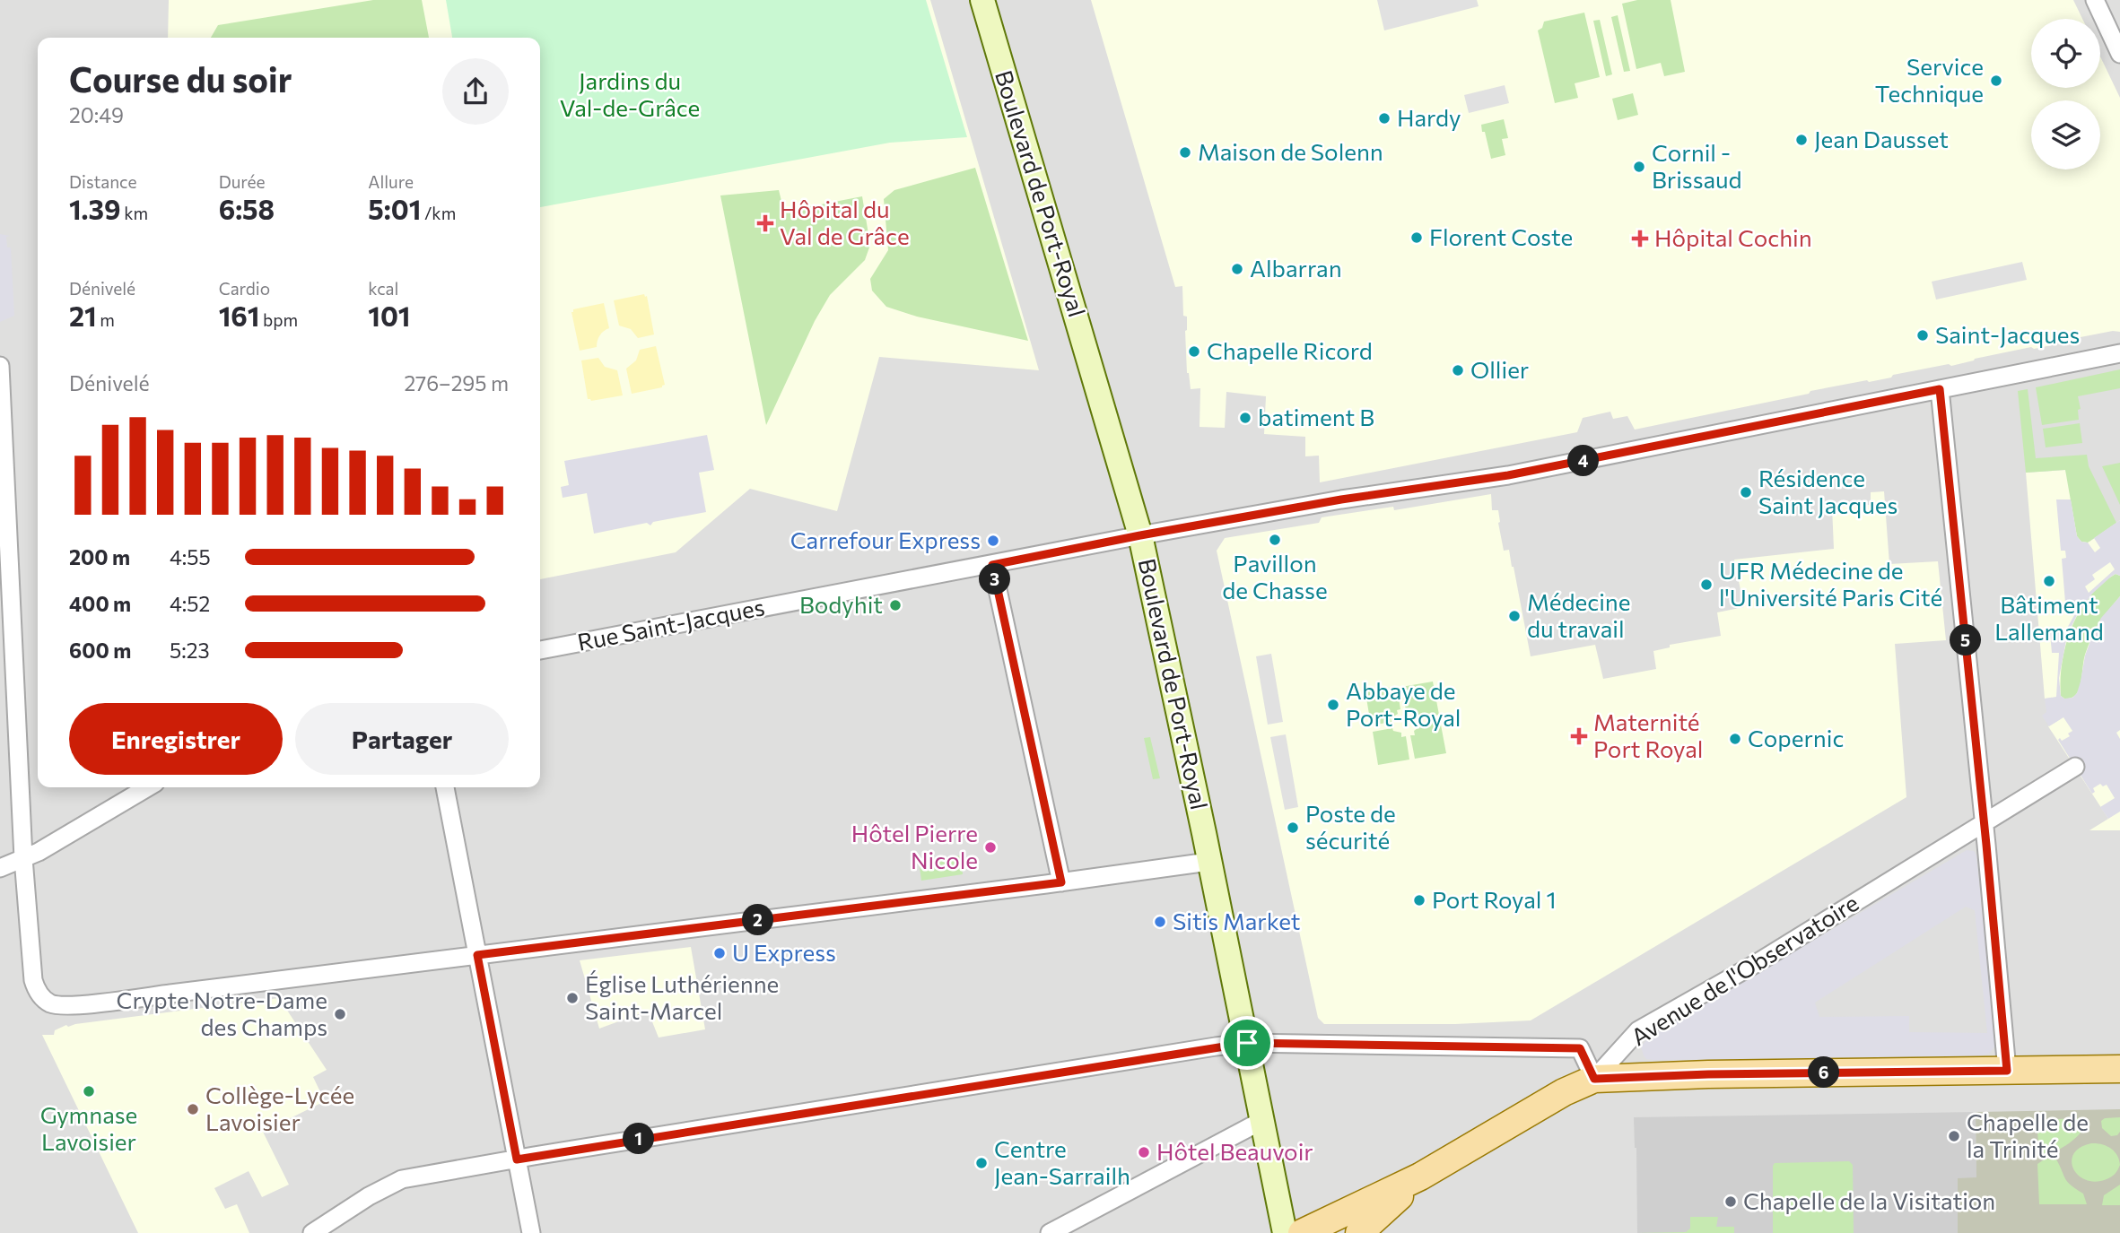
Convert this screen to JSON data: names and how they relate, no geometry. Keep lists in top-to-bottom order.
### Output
{
  "streets": {
    "main road": ["Boulevard de Port-Royal", "Avenue de l'Observatoire"],
    "street": ["Rue Saint-Jacques"]
  },
  "crossings": [
    ["Boulevard de Port-Royal", "Rue Saint-Jacques"]
  ],
  "parks": ["Jardins du Val-de-Grâce"],
  "places": {
    "other": [
      "Service Technique",
      "Hardy",
      "Jean Dausset",
      "Maison de Solenn",
      "Cornil - Brissaud",
      "Florent Coste",
      "Albarran",
      "Saint-Jacques",
      "Chapelle Ricord",
      "Ollier",
      "batiment B",
      "Résidence Saint Jacques",
      "Pavillon de Chasse",
      "Carrefour Express",
      "Bâtiment Lallemand",
      "UFR Médecine de l'Université Paris Cité",
      "Bodyhit",
      "Médecine du travail",
      "Abbaye de Port-Royal",
      "Copernic",
      "Poste de sécurité",
      "Hôtel Pierre Nicole",
      "Port Royal 1",
      "Sitis Market",
      "U Express",
      "Église Luthérienne Saint-Marcel",
      "Crypte Notre-Dame des Champs",
      "Gymnase Lavoisier",
      "Collège-Lycée Lavoisier",
      "Chapelle de la Trinité",
      "Hôtel Beauvoir",
      "Centre Jean-Sarrailh",
      "Chapelle de la Visitation"
    ],
    "health": ["Hôpital du Val de Grâce", "Hôpital Cochin", "Maternité Port Royal"]
  },
  "page": {
    "heading": ["Course du soir", "20:49"],
    "stats": [
      ["Distance", "1.39 km"],
      ["Durée", "6:58"],
      ["Allure", "5:01 /km"],
      ["Dénivelé", "21 m"],
      ["Cardio", "161 bpm"],
      ["kcal", "101"]
    ],
    "chart": ["Dénivelé", "276–295 m"],
    "pins": [
      "4",
      "3",
      "5",
      "2",
      "6",
      "1"
    ],
    "list": [
      {
        "name": "200 m",
        "note": "4:55"
      },
      {
        "name": "400 m",
        "note": "4:52"
      },
      {
        "name": "600 m",
        "note": "5:23"
      }
    ],
    "buttons": ["Enregistrer", "Partager"]
  }
}
